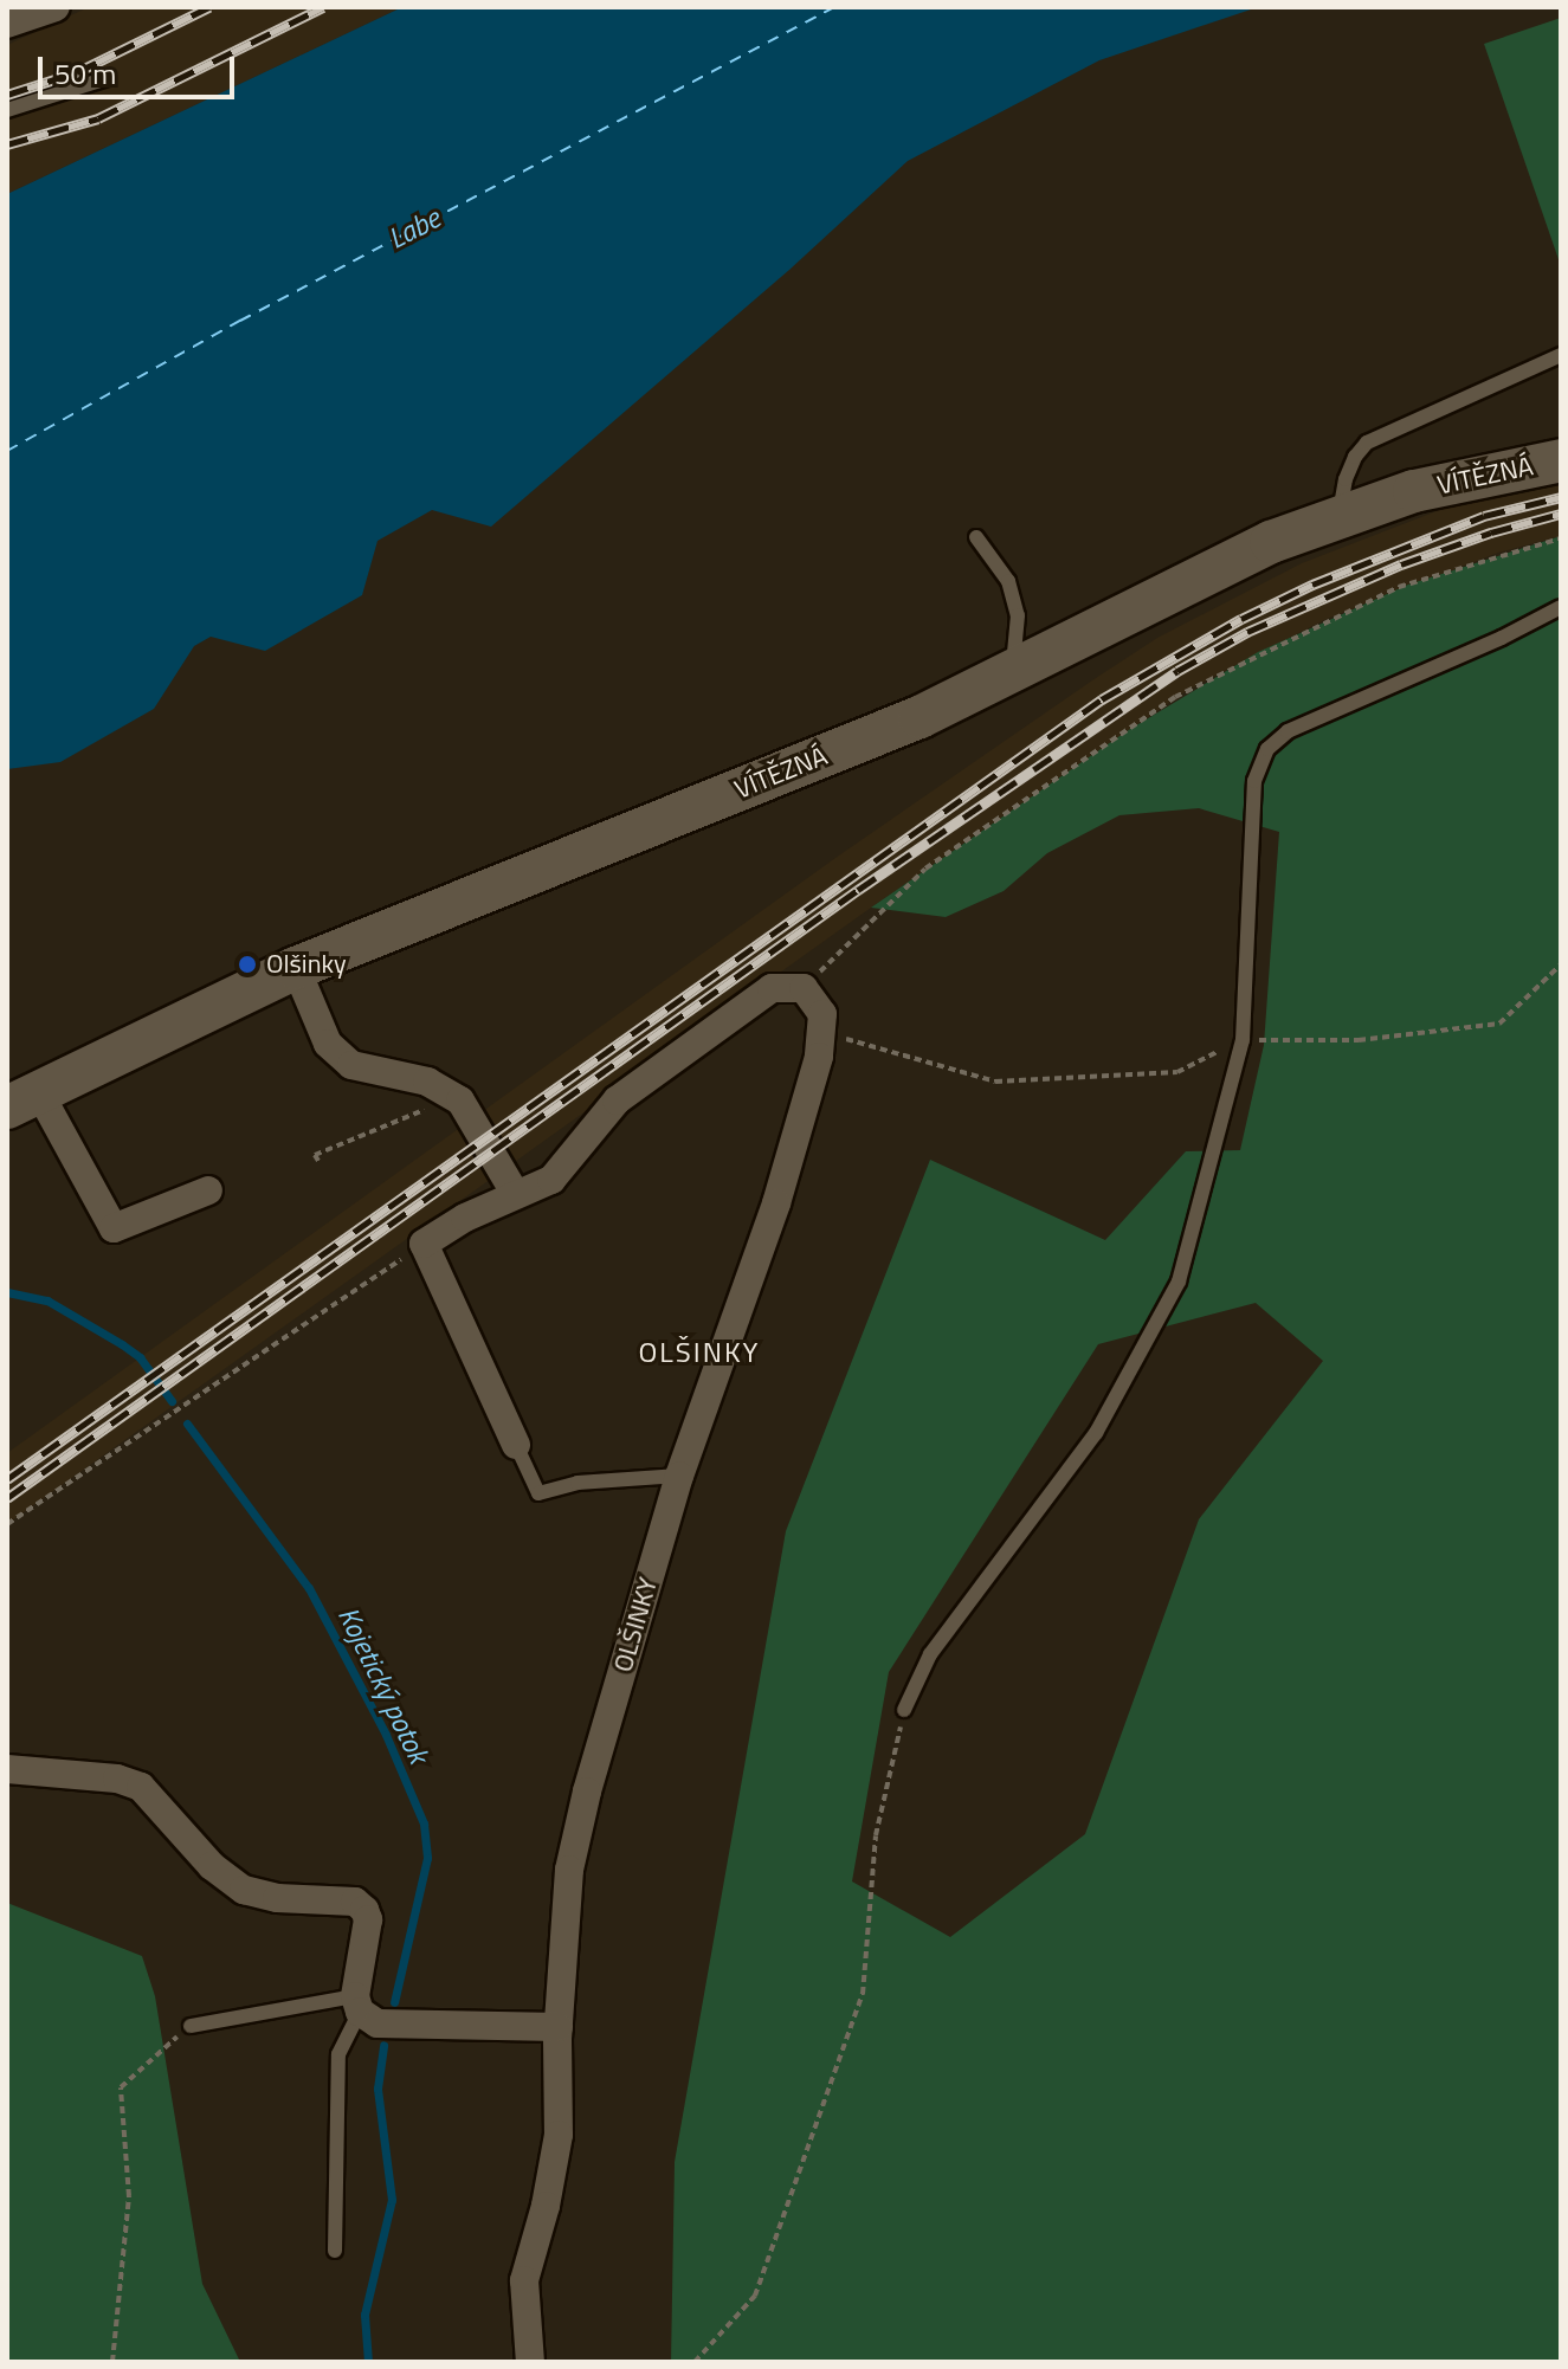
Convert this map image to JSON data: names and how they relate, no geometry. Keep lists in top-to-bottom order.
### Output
{
  "streets": {
    "main road": ["VÍTĚZNÁ"],
    "street": ["OLŠINKY"]
  },
  "districts": ["OLŠINKY"],
  "water": ["Labe", "Kojetický potok"],
  "places": ["Olšinky"],
  "scale_bar": "50 m"
}
